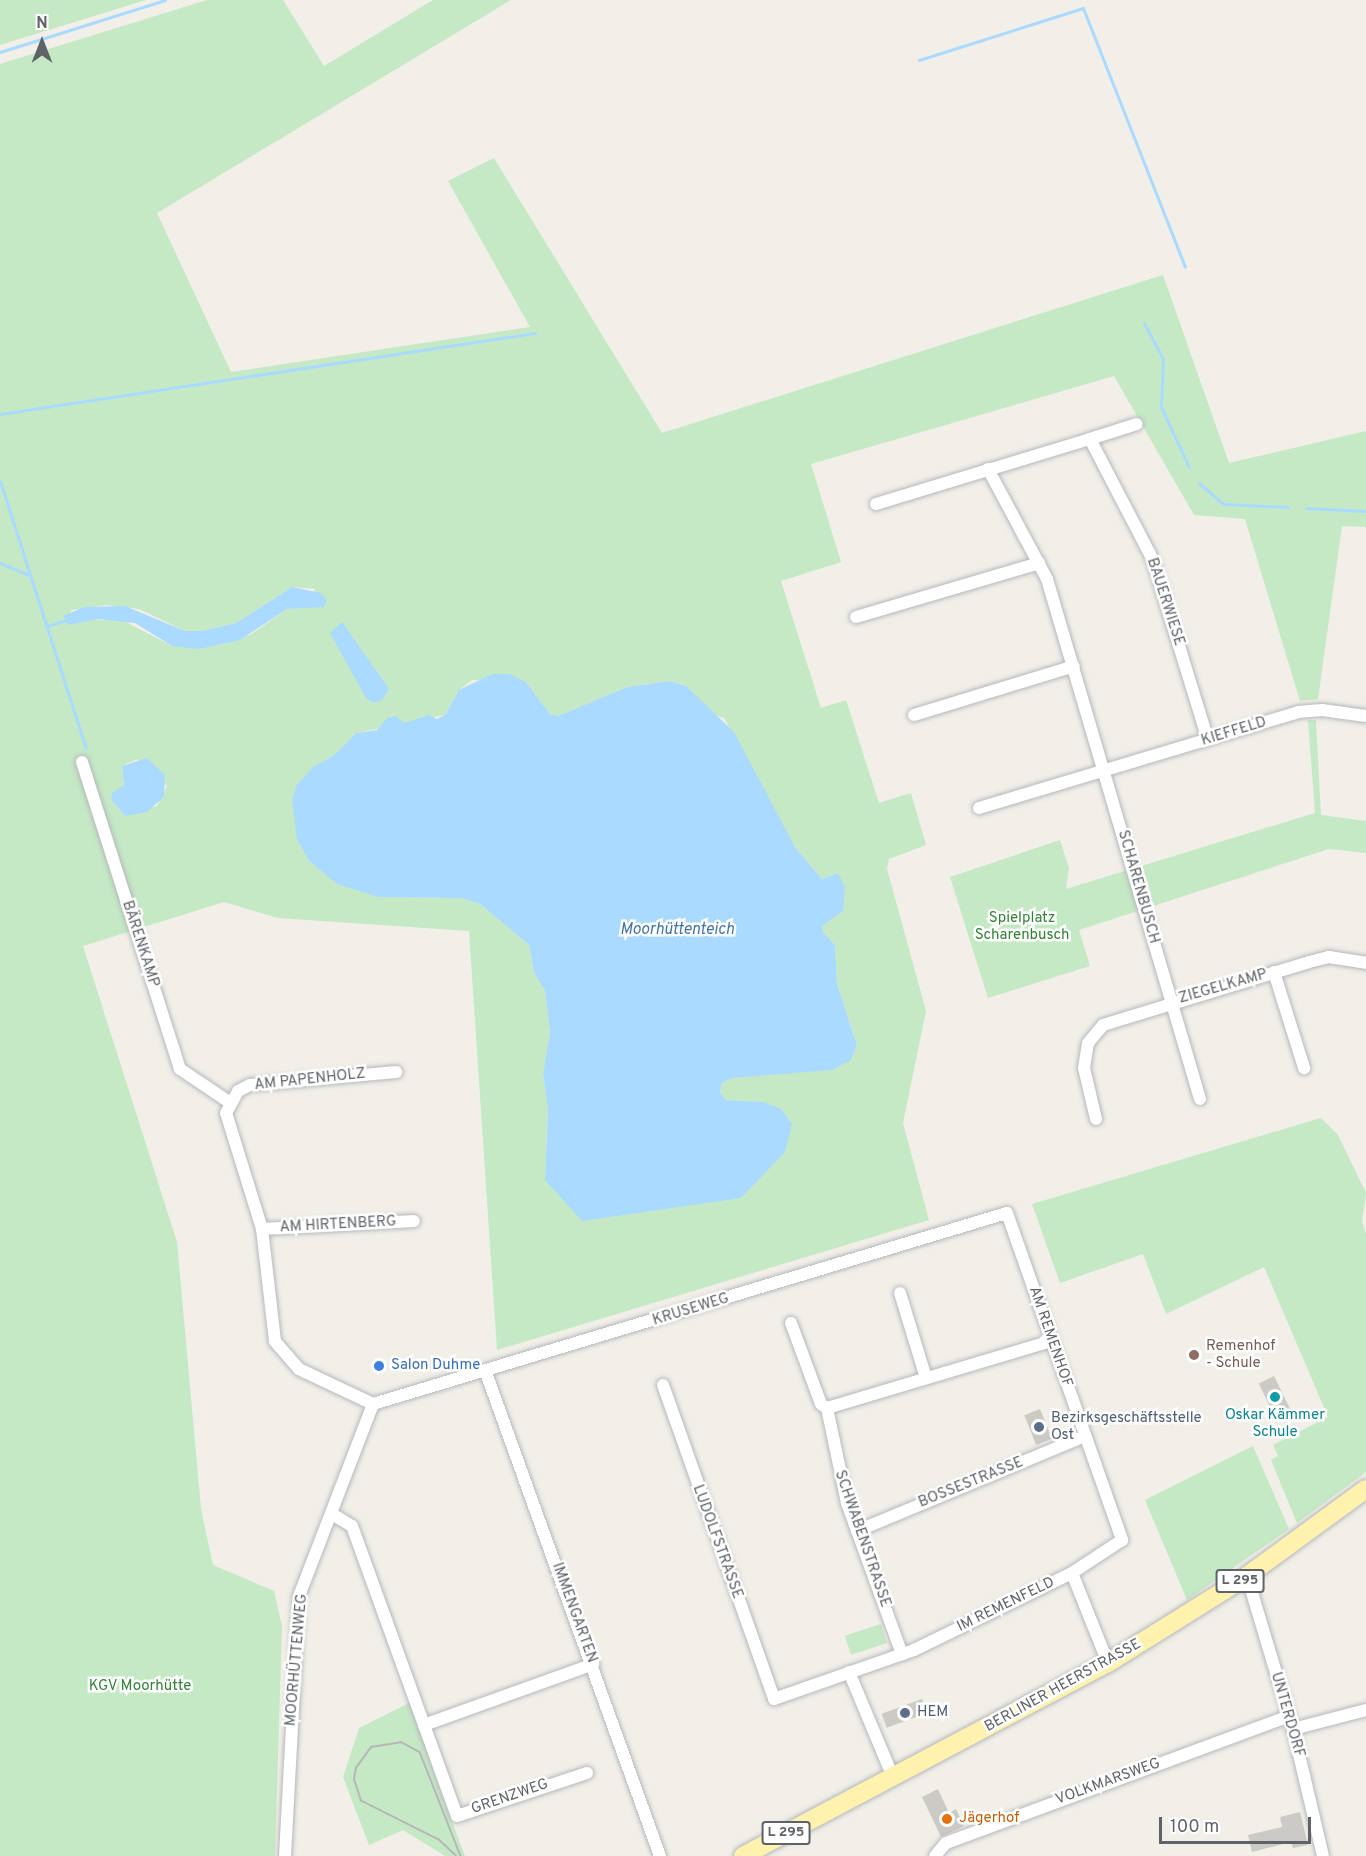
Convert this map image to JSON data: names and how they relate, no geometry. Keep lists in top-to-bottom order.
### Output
{
  "streets": {
    "main road": ["L 295", "BERLINER HEERSTRASSE"],
    "street": [
      "BAUERWIESE",
      "KIEFFELD",
      "SCHARENBUSCH",
      "BÄRENKAMP",
      "ZIEGELKAMP",
      "AM PAPENHOLZ",
      "AM HIRTENBERG",
      "KRUSEWEG",
      "AM REMENHOF",
      "BOSSESTRASSE",
      "SCHWABENSTRASSE",
      "LUDOLFSTRASSE",
      "IM REMENFELD",
      "IMMENGARTEN",
      "MOORHÜTTENWEG",
      "UNTERDORF",
      "VOLKMARSWEG",
      "GRENZWEG"
    ]
  },
  "crossings": [
    ["BAUERWIESE", "KIEFFELD"],
    ["KIEFFELD", "SCHARENBUSCH"],
    ["SCHARENBUSCH", "ZIEGELKAMP"],
    ["BÄRENKAMP", "AM PAPENHOLZ"],
    ["KRUSEWEG", "AM REMENHOF"],
    ["KRUSEWEG", "IMMENGARTEN"],
    ["KRUSEWEG", "MOORHÜTTENWEG"],
    ["AM REMENHOF", "BOSSESTRASSE"],
    ["AM REMENHOF", "IM REMENFELD"],
    ["BOSSESTRASSE", "SCHWABENSTRASSE"],
    ["SCHWABENSTRASSE", "IM REMENFELD"],
    ["LUDOLFSTRASSE", "IM REMENFELD"],
    ["IM REMENFELD", "BERLINER HEERSTRASSE"],
    ["MOORHÜTTENWEG", "GRENZWEG"],
    ["BERLINER HEERSTRASSE", "UNTERDORF"],
    ["UNTERDORF", "VOLKMARSWEG"]
  ],
  "water": ["Moorhüttenteich"],
  "parks": ["Spielplatz Scharenbusch", "KGV Moorhütte"],
  "places": [
    "Remenhof - Schule",
    "Salon Duhme",
    "Oskar Kämmer Schule",
    "Bezirksgeschäftsstelle Ost",
    "HEM",
    "Jägerhof"
  ],
  "scale_bar": "100 m",
  "north": "top"
}
